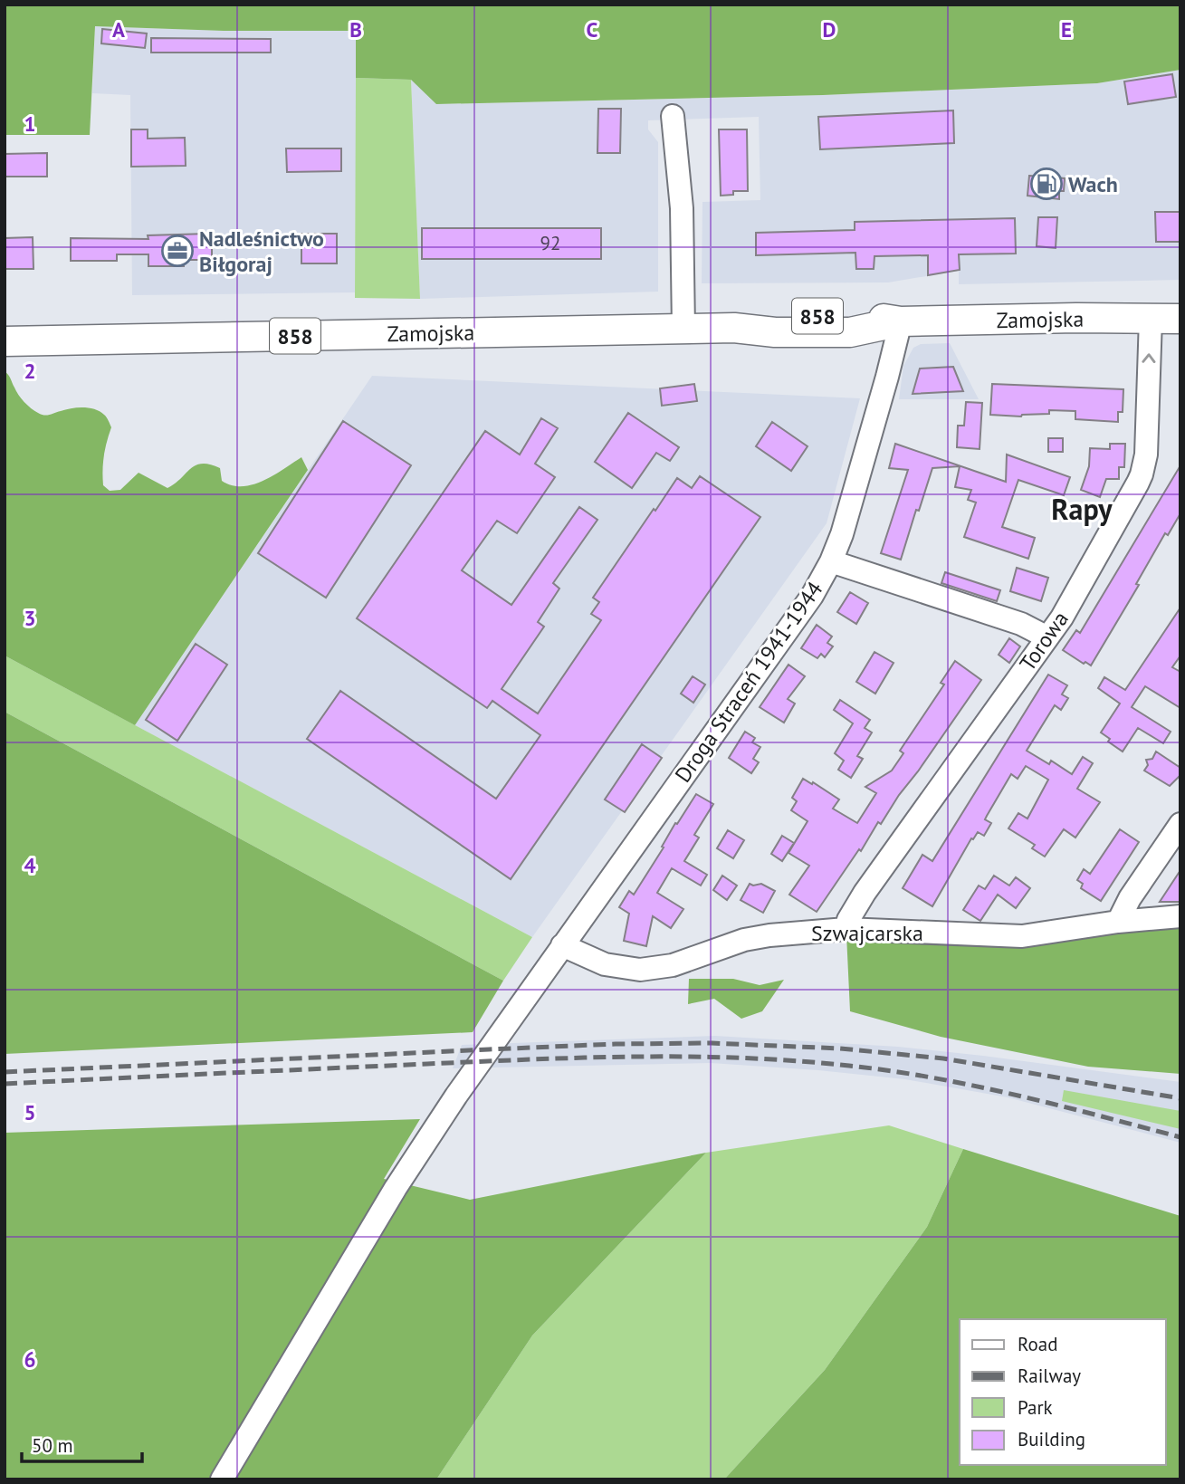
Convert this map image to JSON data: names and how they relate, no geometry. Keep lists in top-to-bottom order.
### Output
{
  "streets": {
    "main road": ["858", "Zamojska"],
    "street": ["Torowa", "Droga Straceń 1941-1944", "Szwajcarska"]
  },
  "crossings": [
    ["Zamojska", "Torowa"],
    ["Zamojska", "Droga Straceń 1941-1944"],
    ["Torowa", "Szwajcarska"],
    ["Droga Straceń 1941-1944", "Szwajcarska"]
  ],
  "one_way": ["Torowa"],
  "districts": ["Rapy"],
  "places": {
    "fuel station": ["Wach"],
    "office": ["Nadleśnictwo Biłgoraj"]
  },
  "house_numbers": ["92"],
  "legend": [
    "Road",
    "Railway",
    "Park",
    "Building"
  ],
  "scale_bar": "50 m",
  "grid": {
    "columns": [
      "A",
      "B",
      "C",
      "D",
      "E"
    ],
    "rows": [
      "1",
      "2",
      "3",
      "4",
      "5",
      "6"
    ]
  }
}
